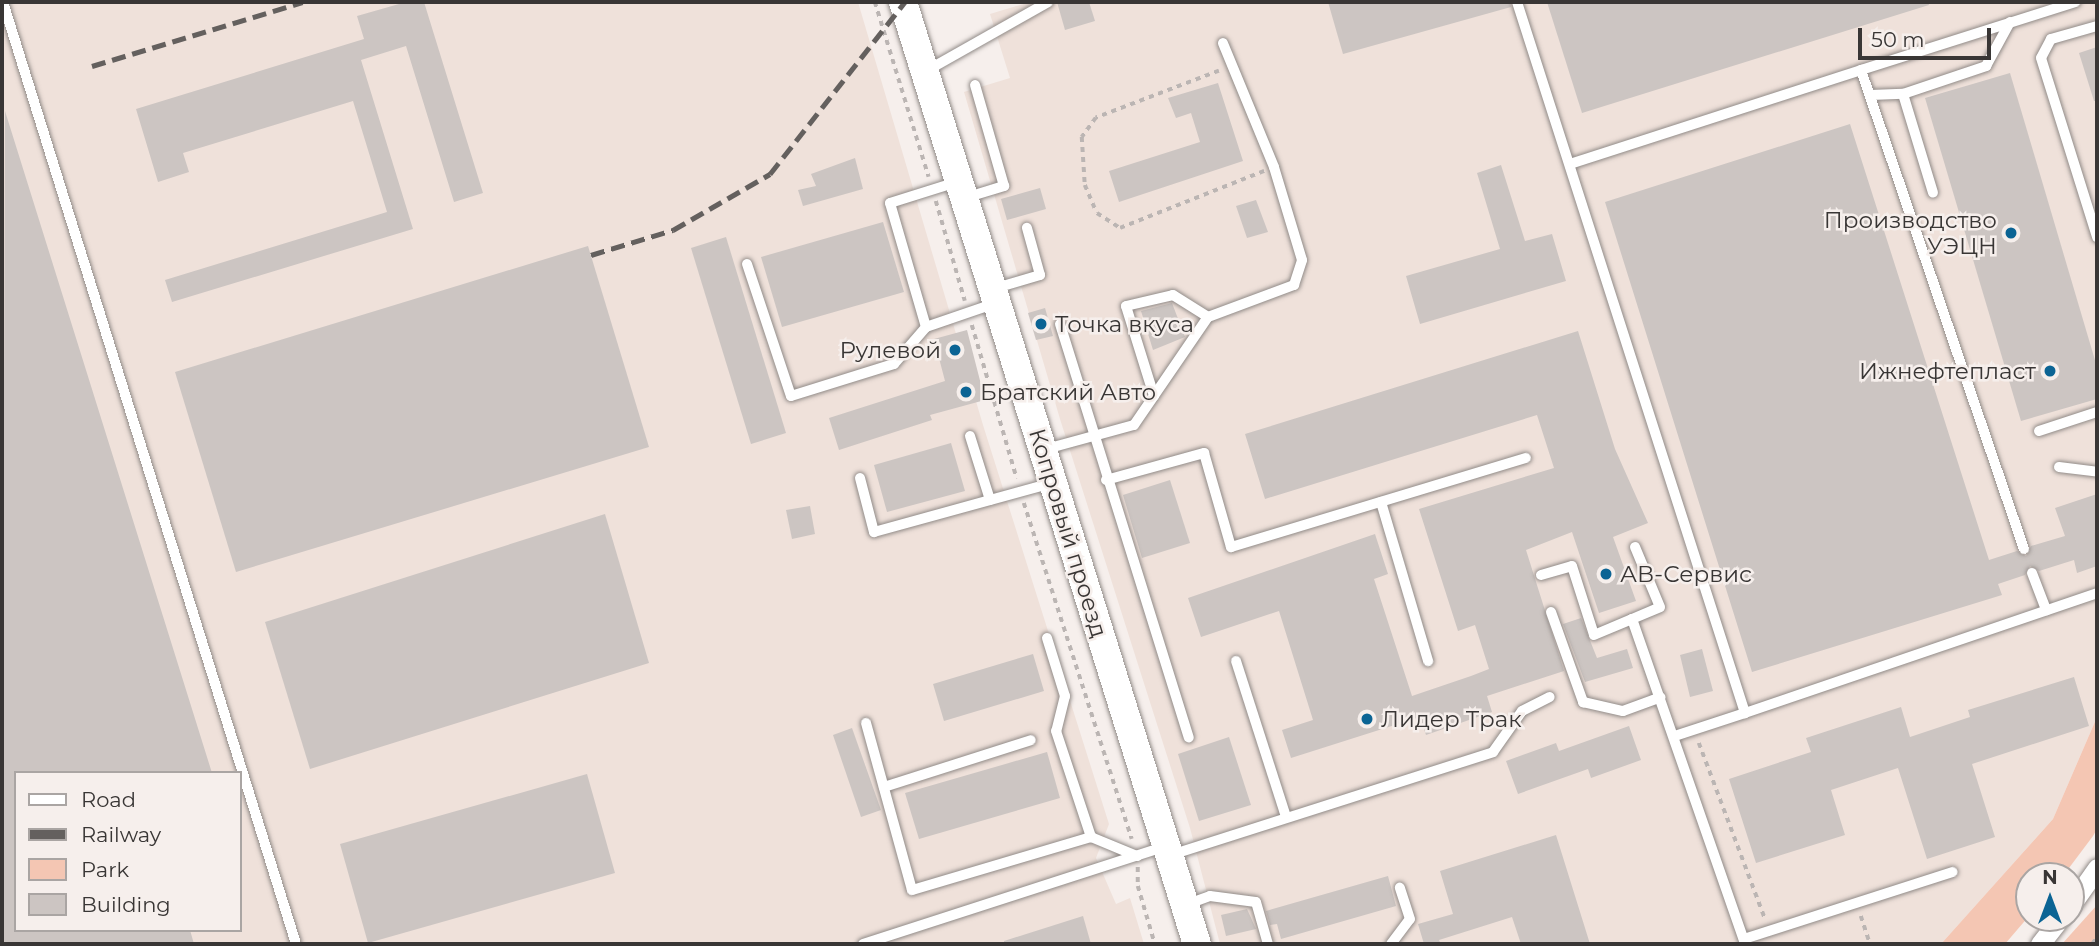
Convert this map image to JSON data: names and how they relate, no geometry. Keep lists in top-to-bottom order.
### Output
{
  "streets": {
    "main road": ["Копровый проезд"]
  },
  "places": [
    "Производство УЭЦН",
    "Точка вкуса",
    "Рулевой",
    "Ижнефтепласт",
    "Братский Авто",
    "АВ-Сервис",
    "Лидер Трак"
  ],
  "legend": [
    "Road",
    "Railway",
    "Park",
    "Building"
  ],
  "scale_bar": "50 m",
  "north": "top"
}
